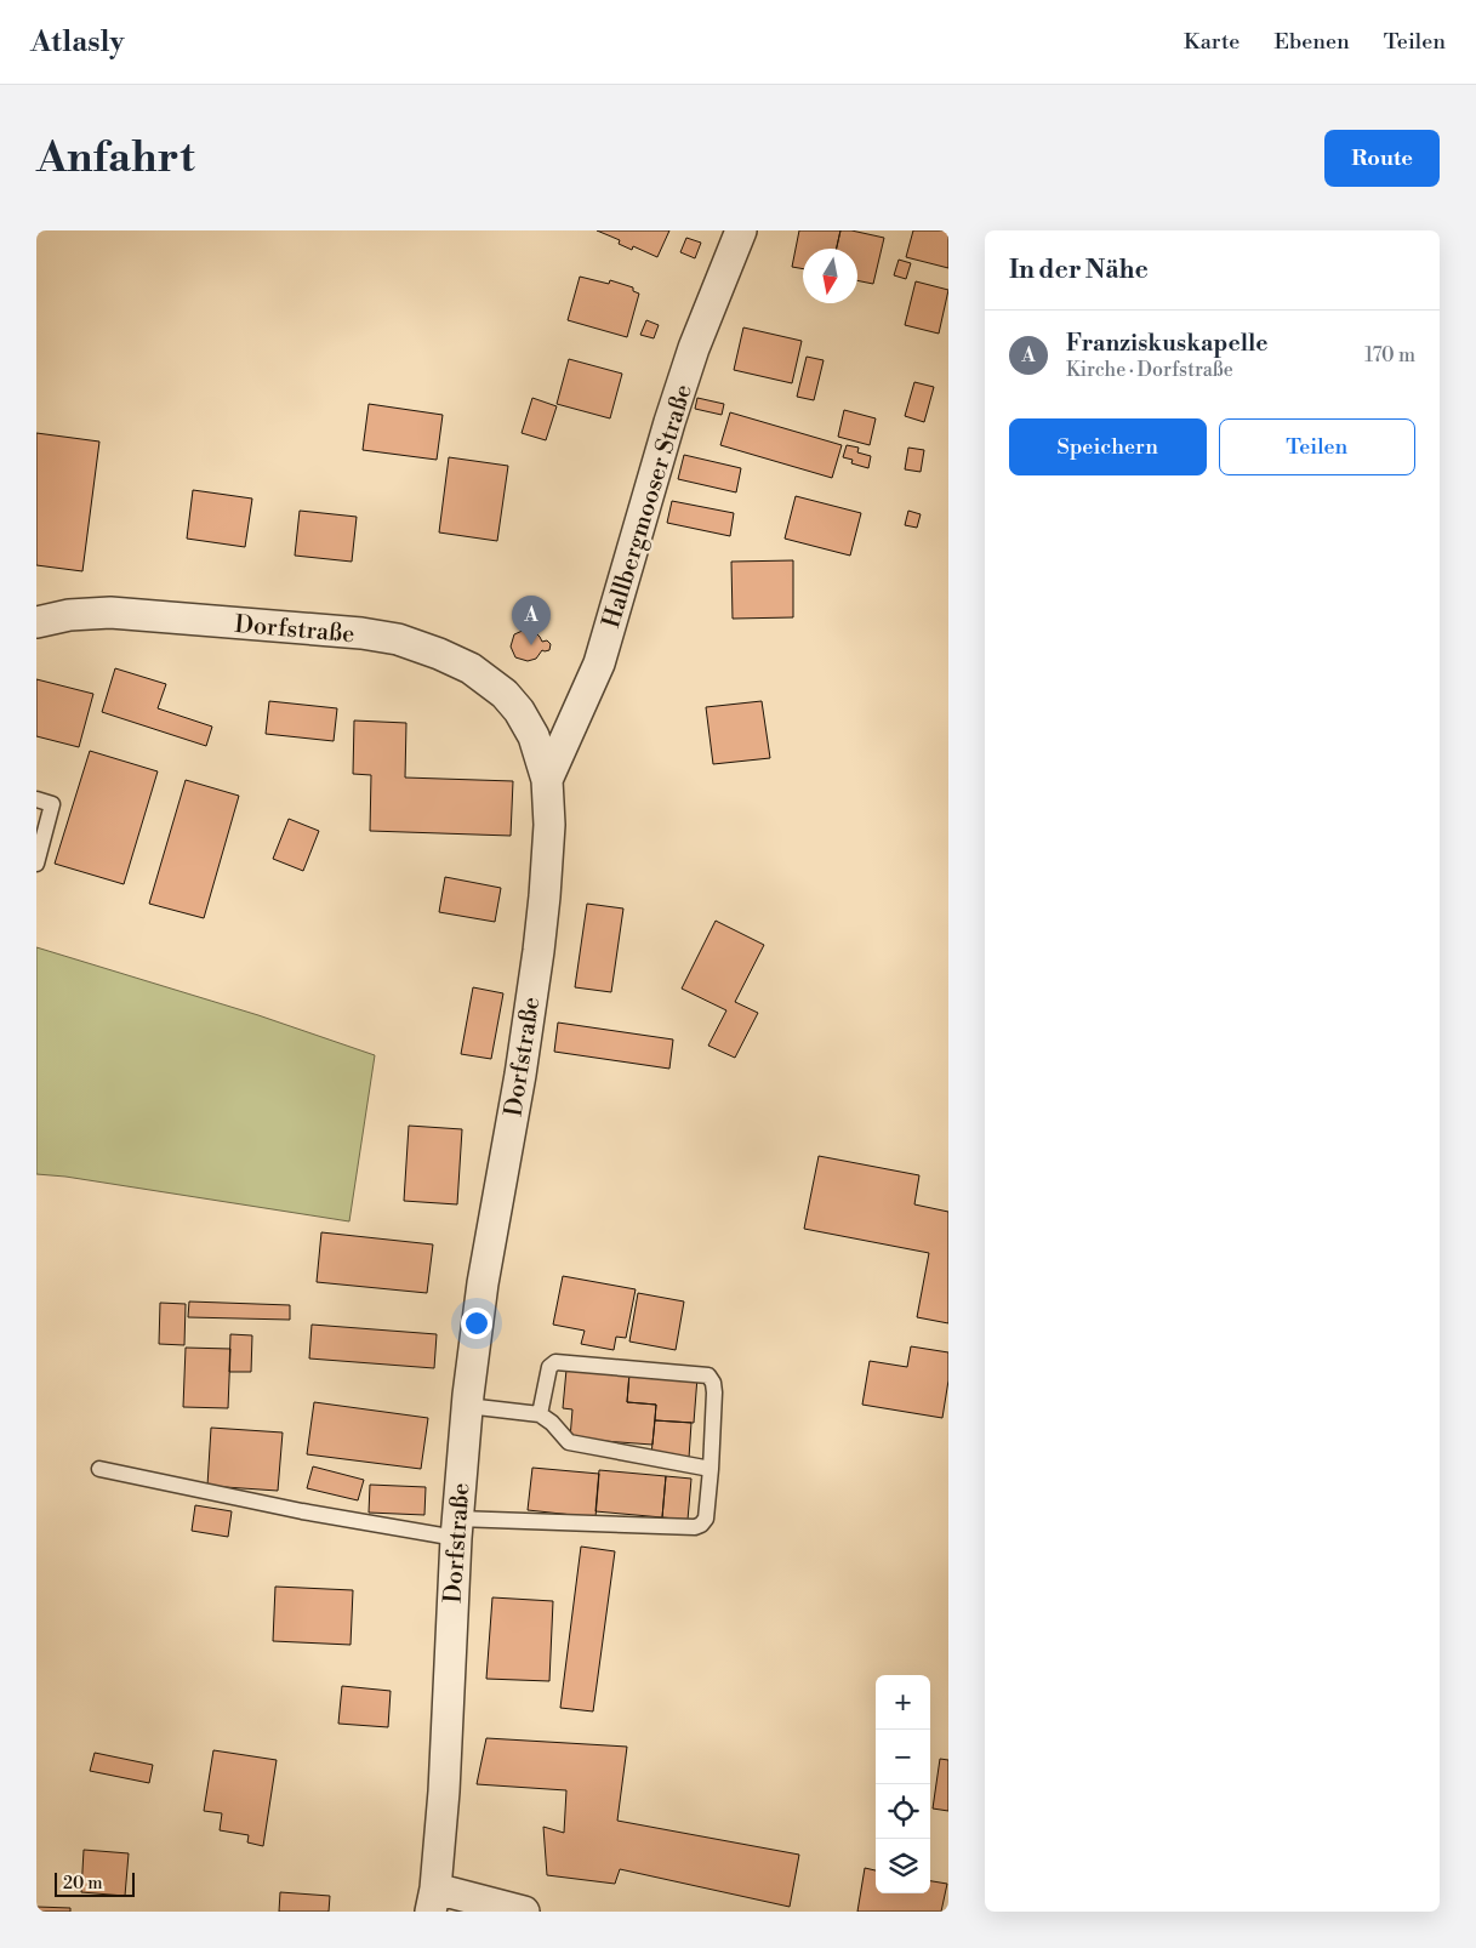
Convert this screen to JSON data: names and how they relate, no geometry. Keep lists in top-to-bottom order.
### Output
{
  "streets": {
    "street": ["Hallbergmooser Straße", "Dorfstraße"]
  },
  "crossings": [
    ["Hallbergmooser Straße", "Dorfstraße"]
  ],
  "scale_bar": "20 m",
  "north": "bottom",
  "page": {
    "header": "Atlasly",
    "nav": ["Karte", "Ebenen", "Teilen"],
    "buttons": [
      "Route",
      ["Speichern", "Teilen"]
    ],
    "title": "Anfahrt",
    "heading": "In der Nähe",
    "list": [
      {
        "mark": "A",
        "name": "Franziskuskapelle",
        "note": "Kirche · Dorfstraße",
        "value": "170 m"
      }
    ],
    "pins": "A",
    "map_buttons": ["+", "−"],
    "scale": "20 m"
  }
}
